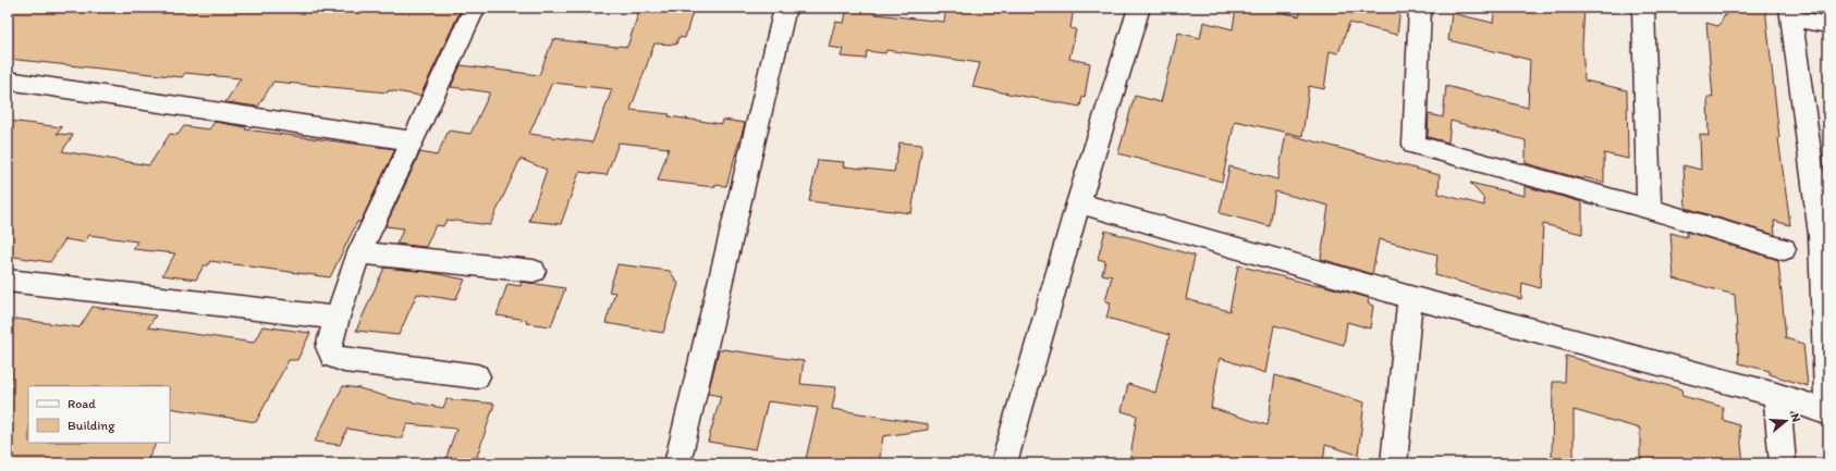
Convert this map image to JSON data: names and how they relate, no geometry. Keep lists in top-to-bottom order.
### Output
{
  "legend": ["Road", "Building"],
  "north": "right"
}
